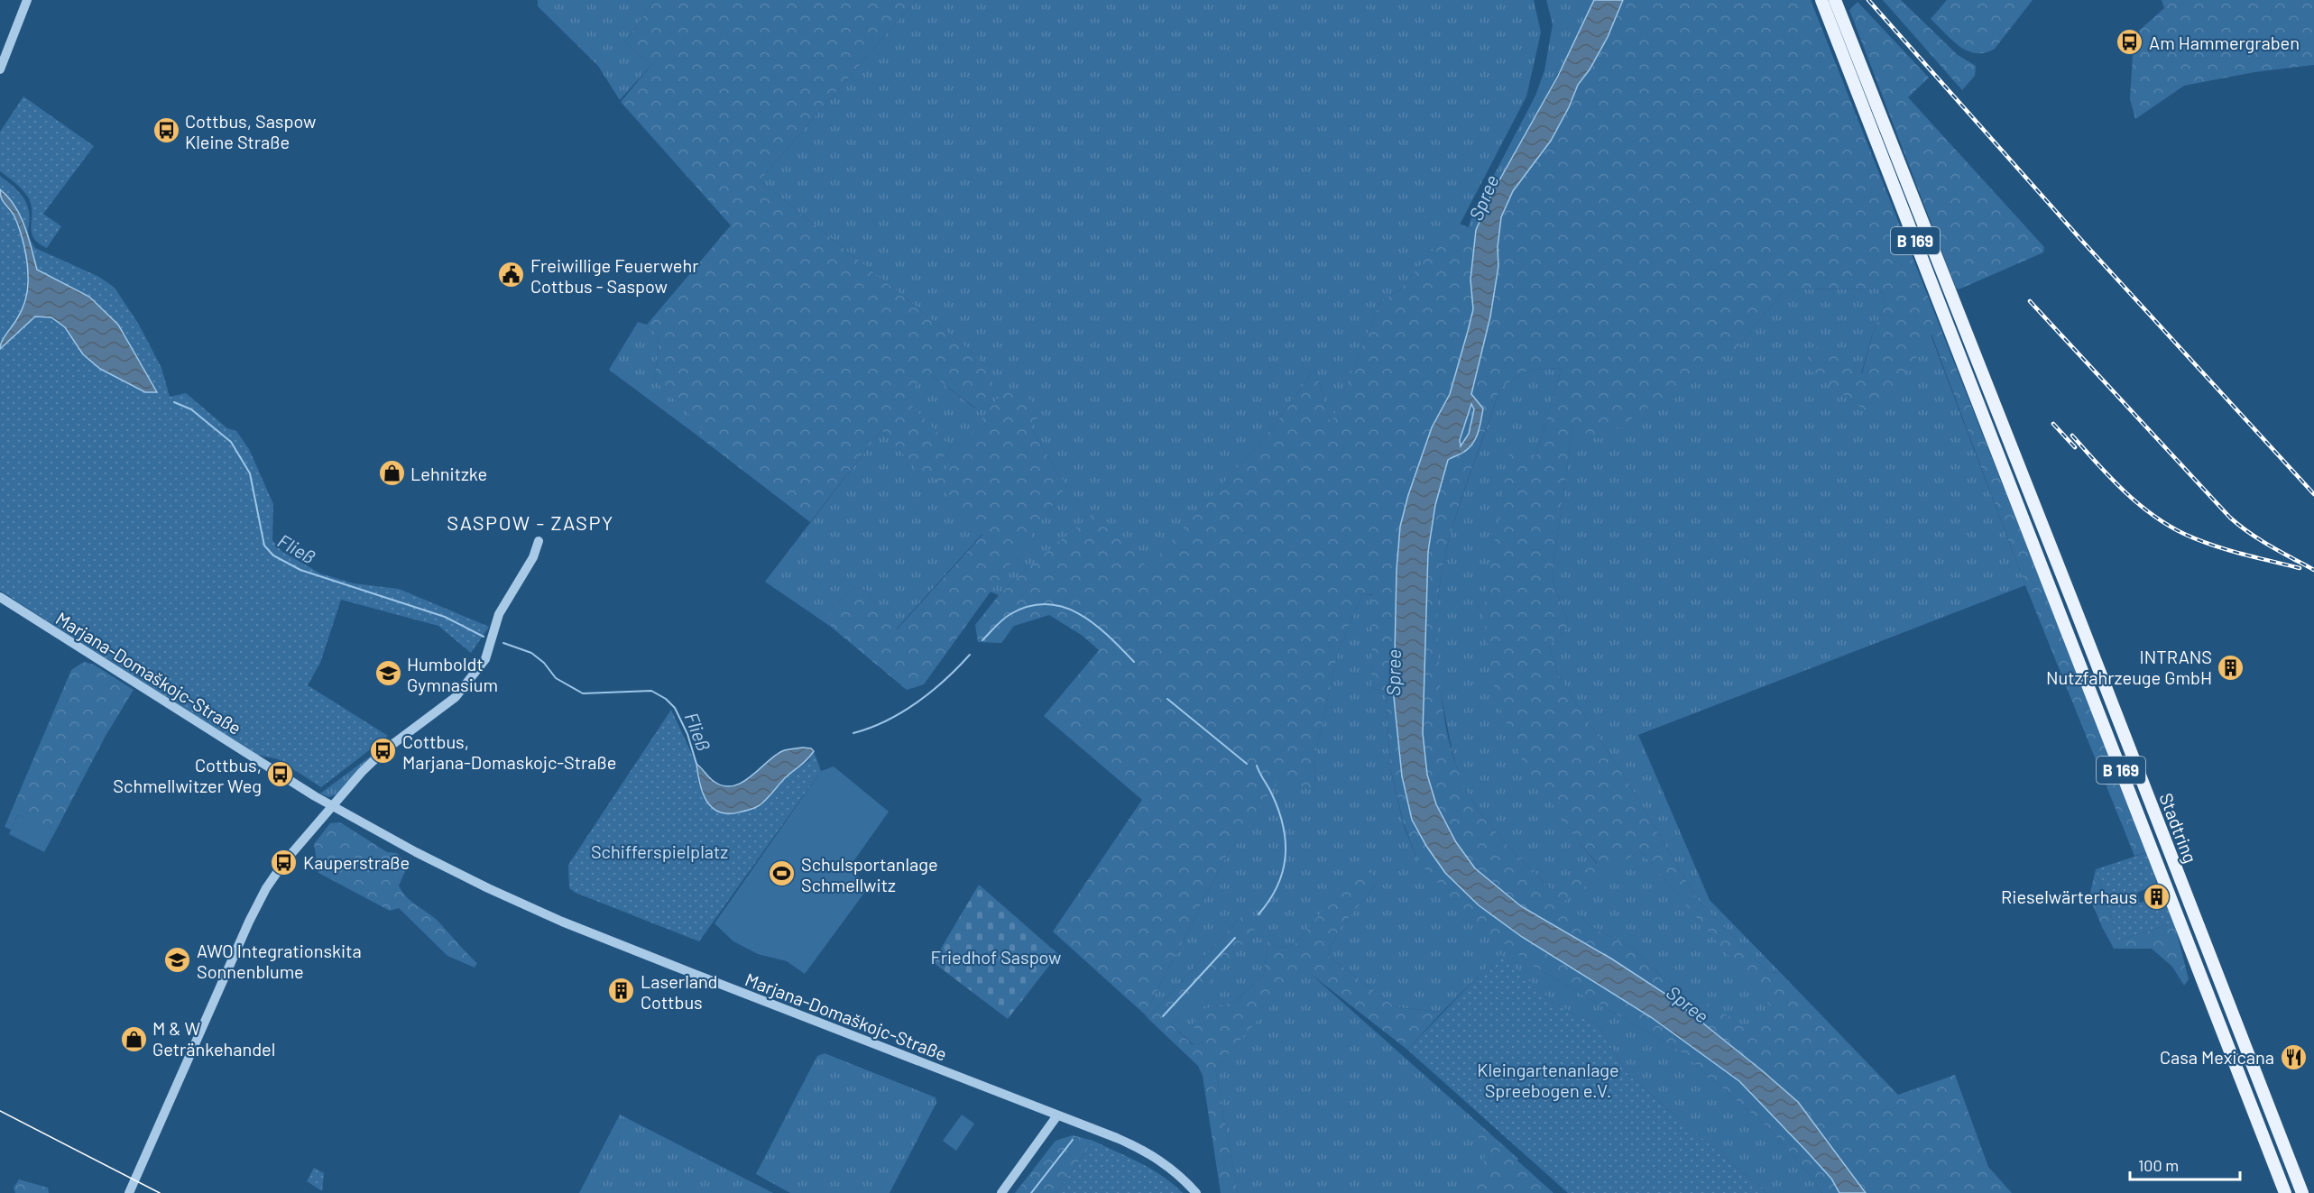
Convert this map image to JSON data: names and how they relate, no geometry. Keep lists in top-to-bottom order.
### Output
{
  "streets": {
    "main road": ["B 169", "Stadtring"],
    "street": ["Marjana-Domaškojc-Straße"]
  },
  "districts": ["SASPOW - ZASPY"],
  "water": ["Spree", "Fließ"],
  "parks": ["Schifferspielplatz", "Friedhof Saspow", "Kleingartenanlage Spreebogen e.V."],
  "places": {
    "bus stop": [
      "Am Hammergraben",
      "Cottbus, Saspow Kleine Straße",
      "Cottbus, Marjana-Domaskojc-Straße",
      "Cottbus, Schmellwitzer Weg",
      "Kauperstraße"
    ],
    "public building": ["Freiwillige Feuerwehr Cottbus - Saspow"],
    "shop": ["Lehnitzke", "M & W Getränkehandel"],
    "building": ["INTRANS Nutzfahrzeuge GmbH", "Rieselwärterhaus", "Laserland Cottbus"],
    "school or university": ["Humboldt Gymnasium", "AWO Integrationskita Sonnenblume"],
    "sports": ["Schulsportanlage Schmellwitz"],
    "restaurant": ["Casa Mexicana"]
  },
  "scale_bar": "100 m"
}
